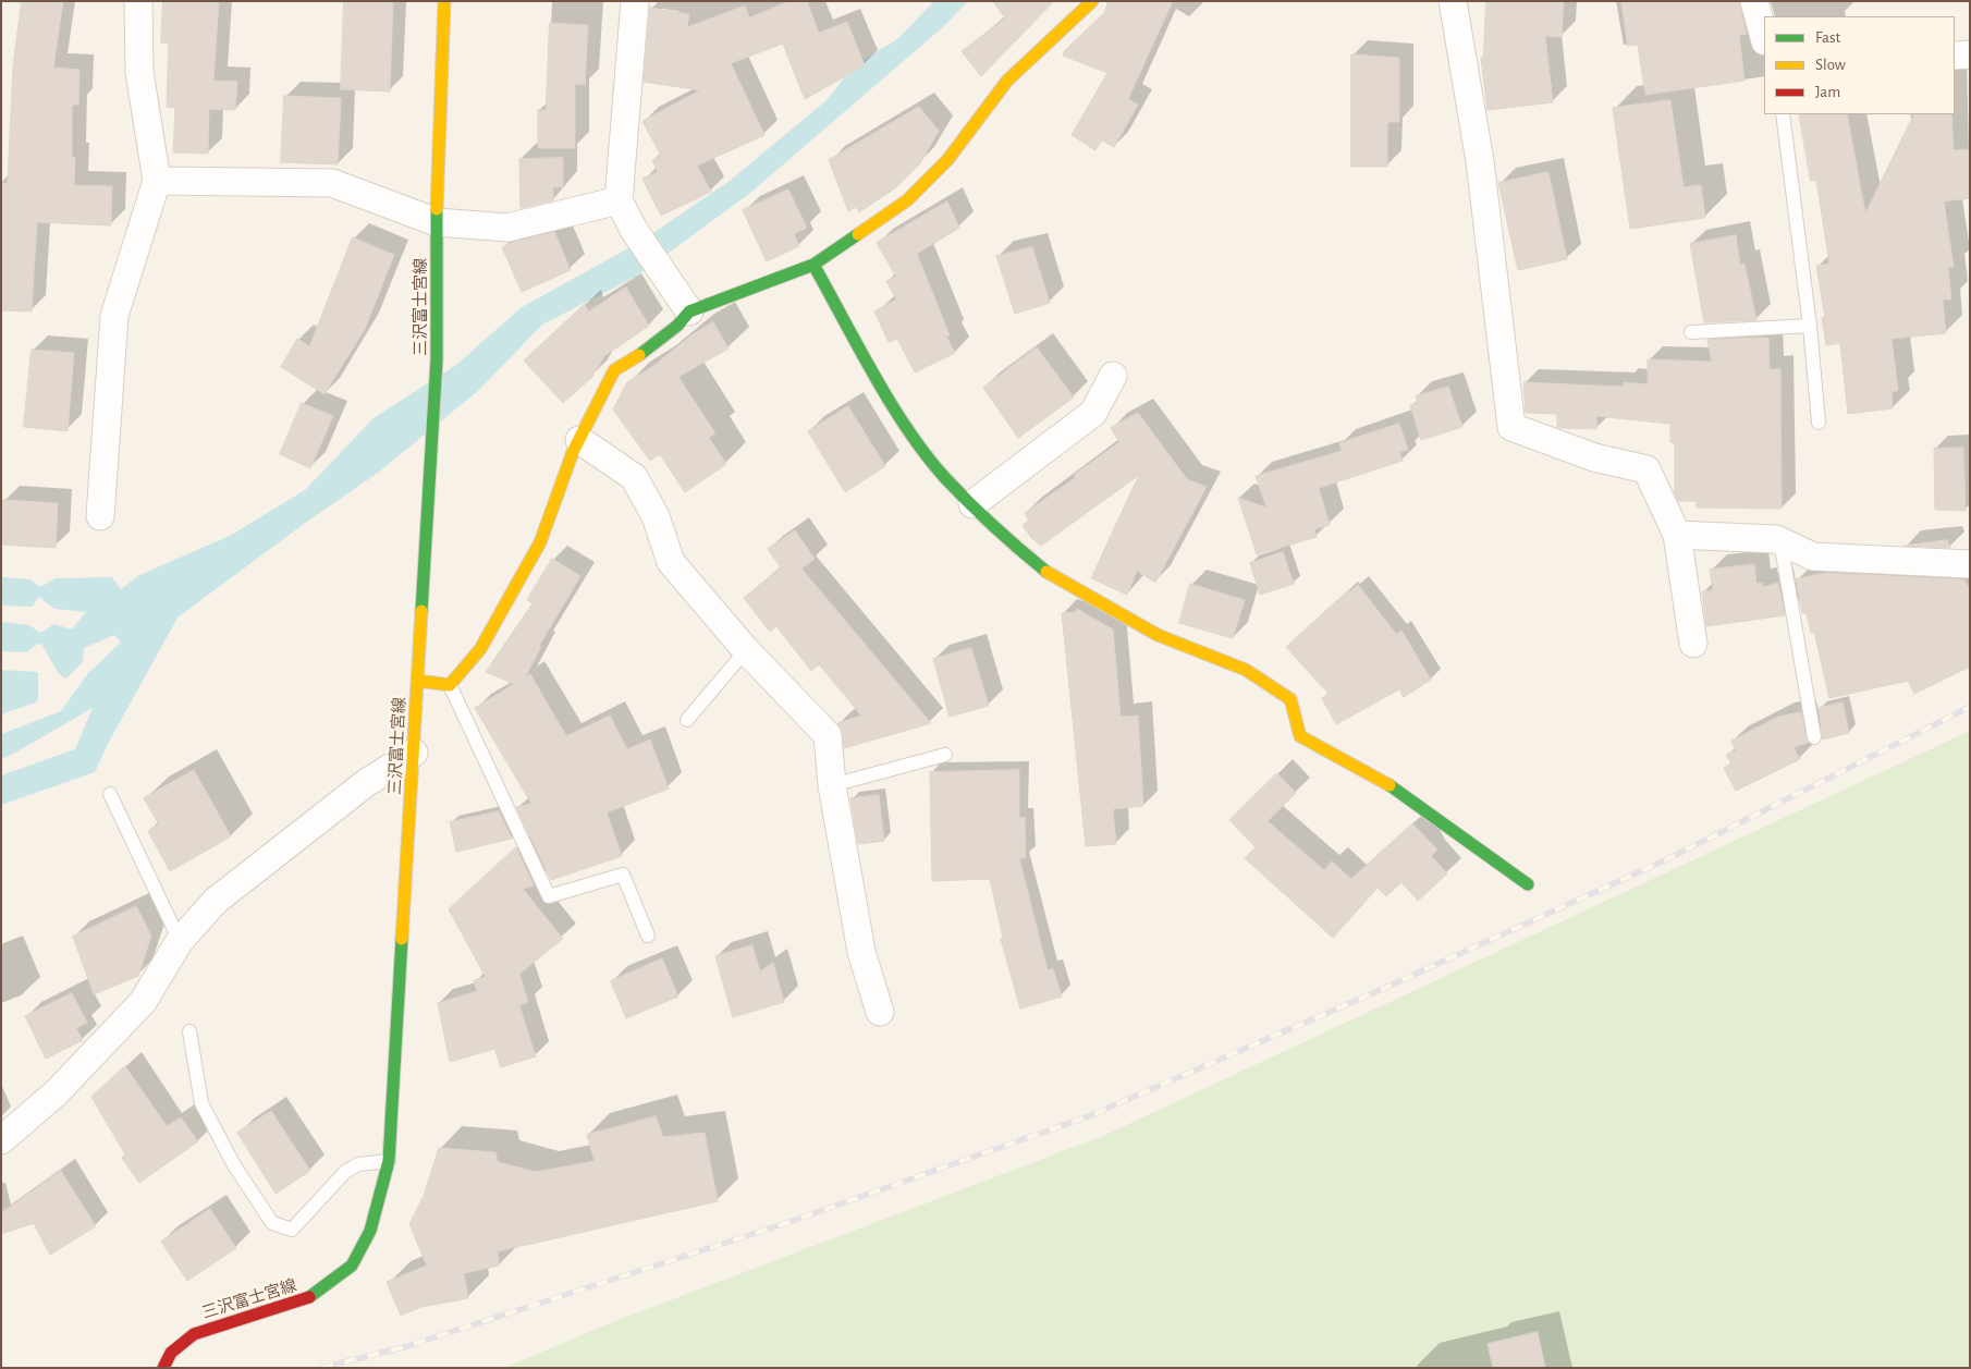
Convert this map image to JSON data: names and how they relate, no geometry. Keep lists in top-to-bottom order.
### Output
{
  "streets": {
    "street": ["三沢富士宮線"]
  },
  "legend": ["Fast", "Slow", "Jam"]
}
